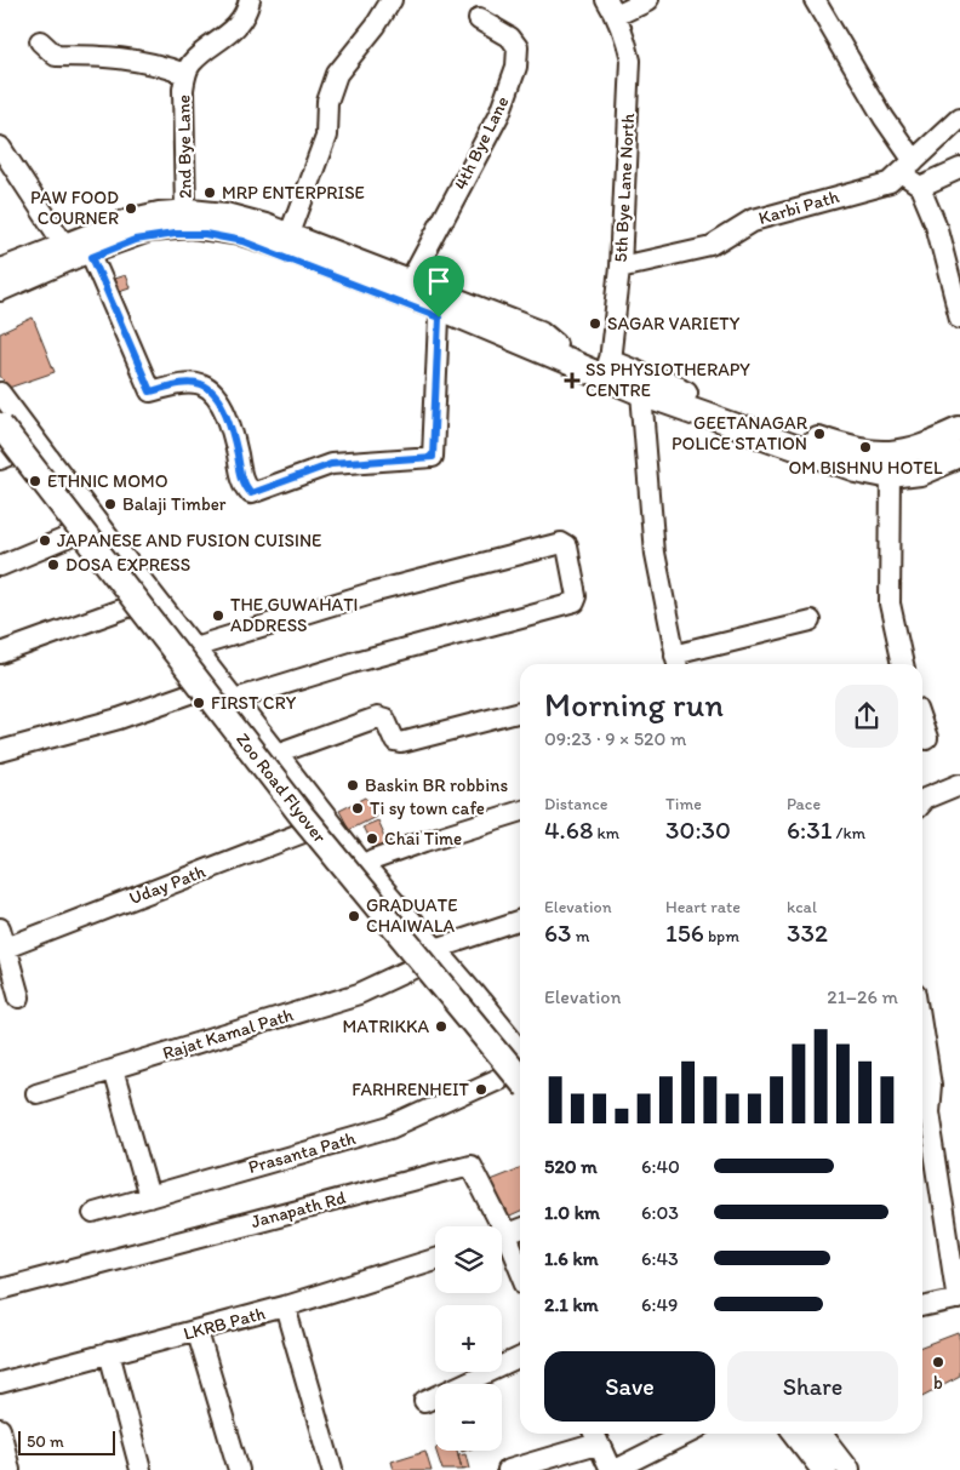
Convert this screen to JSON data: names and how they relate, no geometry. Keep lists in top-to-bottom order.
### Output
{
  "streets": {
    "main road": ["Zoo Road Flyover"],
    "street": [
      "4th Bye Lane",
      "2nd Bye Lane",
      "5th Bye Lane North",
      "Karbi Path",
      "Uday Path",
      "Rajat Kamal Path",
      "Prasanta Path",
      "Janapath Rd",
      "LKRB Path"
    ]
  },
  "crossings": [
    ["5th Bye Lane North", "Karbi Path"],
    ["Zoo Road Flyover", "Prasanta Path"]
  ],
  "places": {
    "other": [
      "MRP ENTERPRISE",
      "PAW FOOD COURNER",
      "SAGAR VARIETY",
      "GEETANAGAR POLICE STATION",
      "OM BISHNU HOTEL",
      "ETHNIC MOMO",
      "Balaji Timber",
      "JAPANESE AND FUSION CUISINE",
      "DOSA EXPRESS",
      "THE GUWAHATI ADDRESS",
      "FIRST CRY",
      "Baskin BR robbins",
      "Ti sy town cafe",
      "Chai Time",
      "GRADUATE CHAIWALA",
      "MATRIKKA",
      "FARHRENHEIT",
      "b"
    ],
    "health": ["SS PHYSIOTHERAPY CENTRE"]
  },
  "scale_bar": "50 m",
  "page": {
    "heading": ["Morning run", "09:23 · 9 × 520 m"],
    "stats": [
      ["Distance", "4.68 km"],
      ["Time", "30:30"],
      ["Pace", "6:31 /km"],
      ["Elevation", "63 m"],
      ["Heart rate", "156 bpm"],
      ["kcal", "332"]
    ],
    "chart": ["Elevation", "21–26 m"],
    "list": [
      {
        "name": "520 m",
        "note": "6:40"
      },
      {
        "name": "1.0 km",
        "note": "6:03"
      },
      {
        "name": "1.6 km",
        "note": "6:43"
      },
      {
        "name": "2.1 km",
        "note": "6:49"
      }
    ],
    "map_buttons": ["+", "−"],
    "buttons": ["Save", "Share"],
    "scale": "50 m"
  }
}
